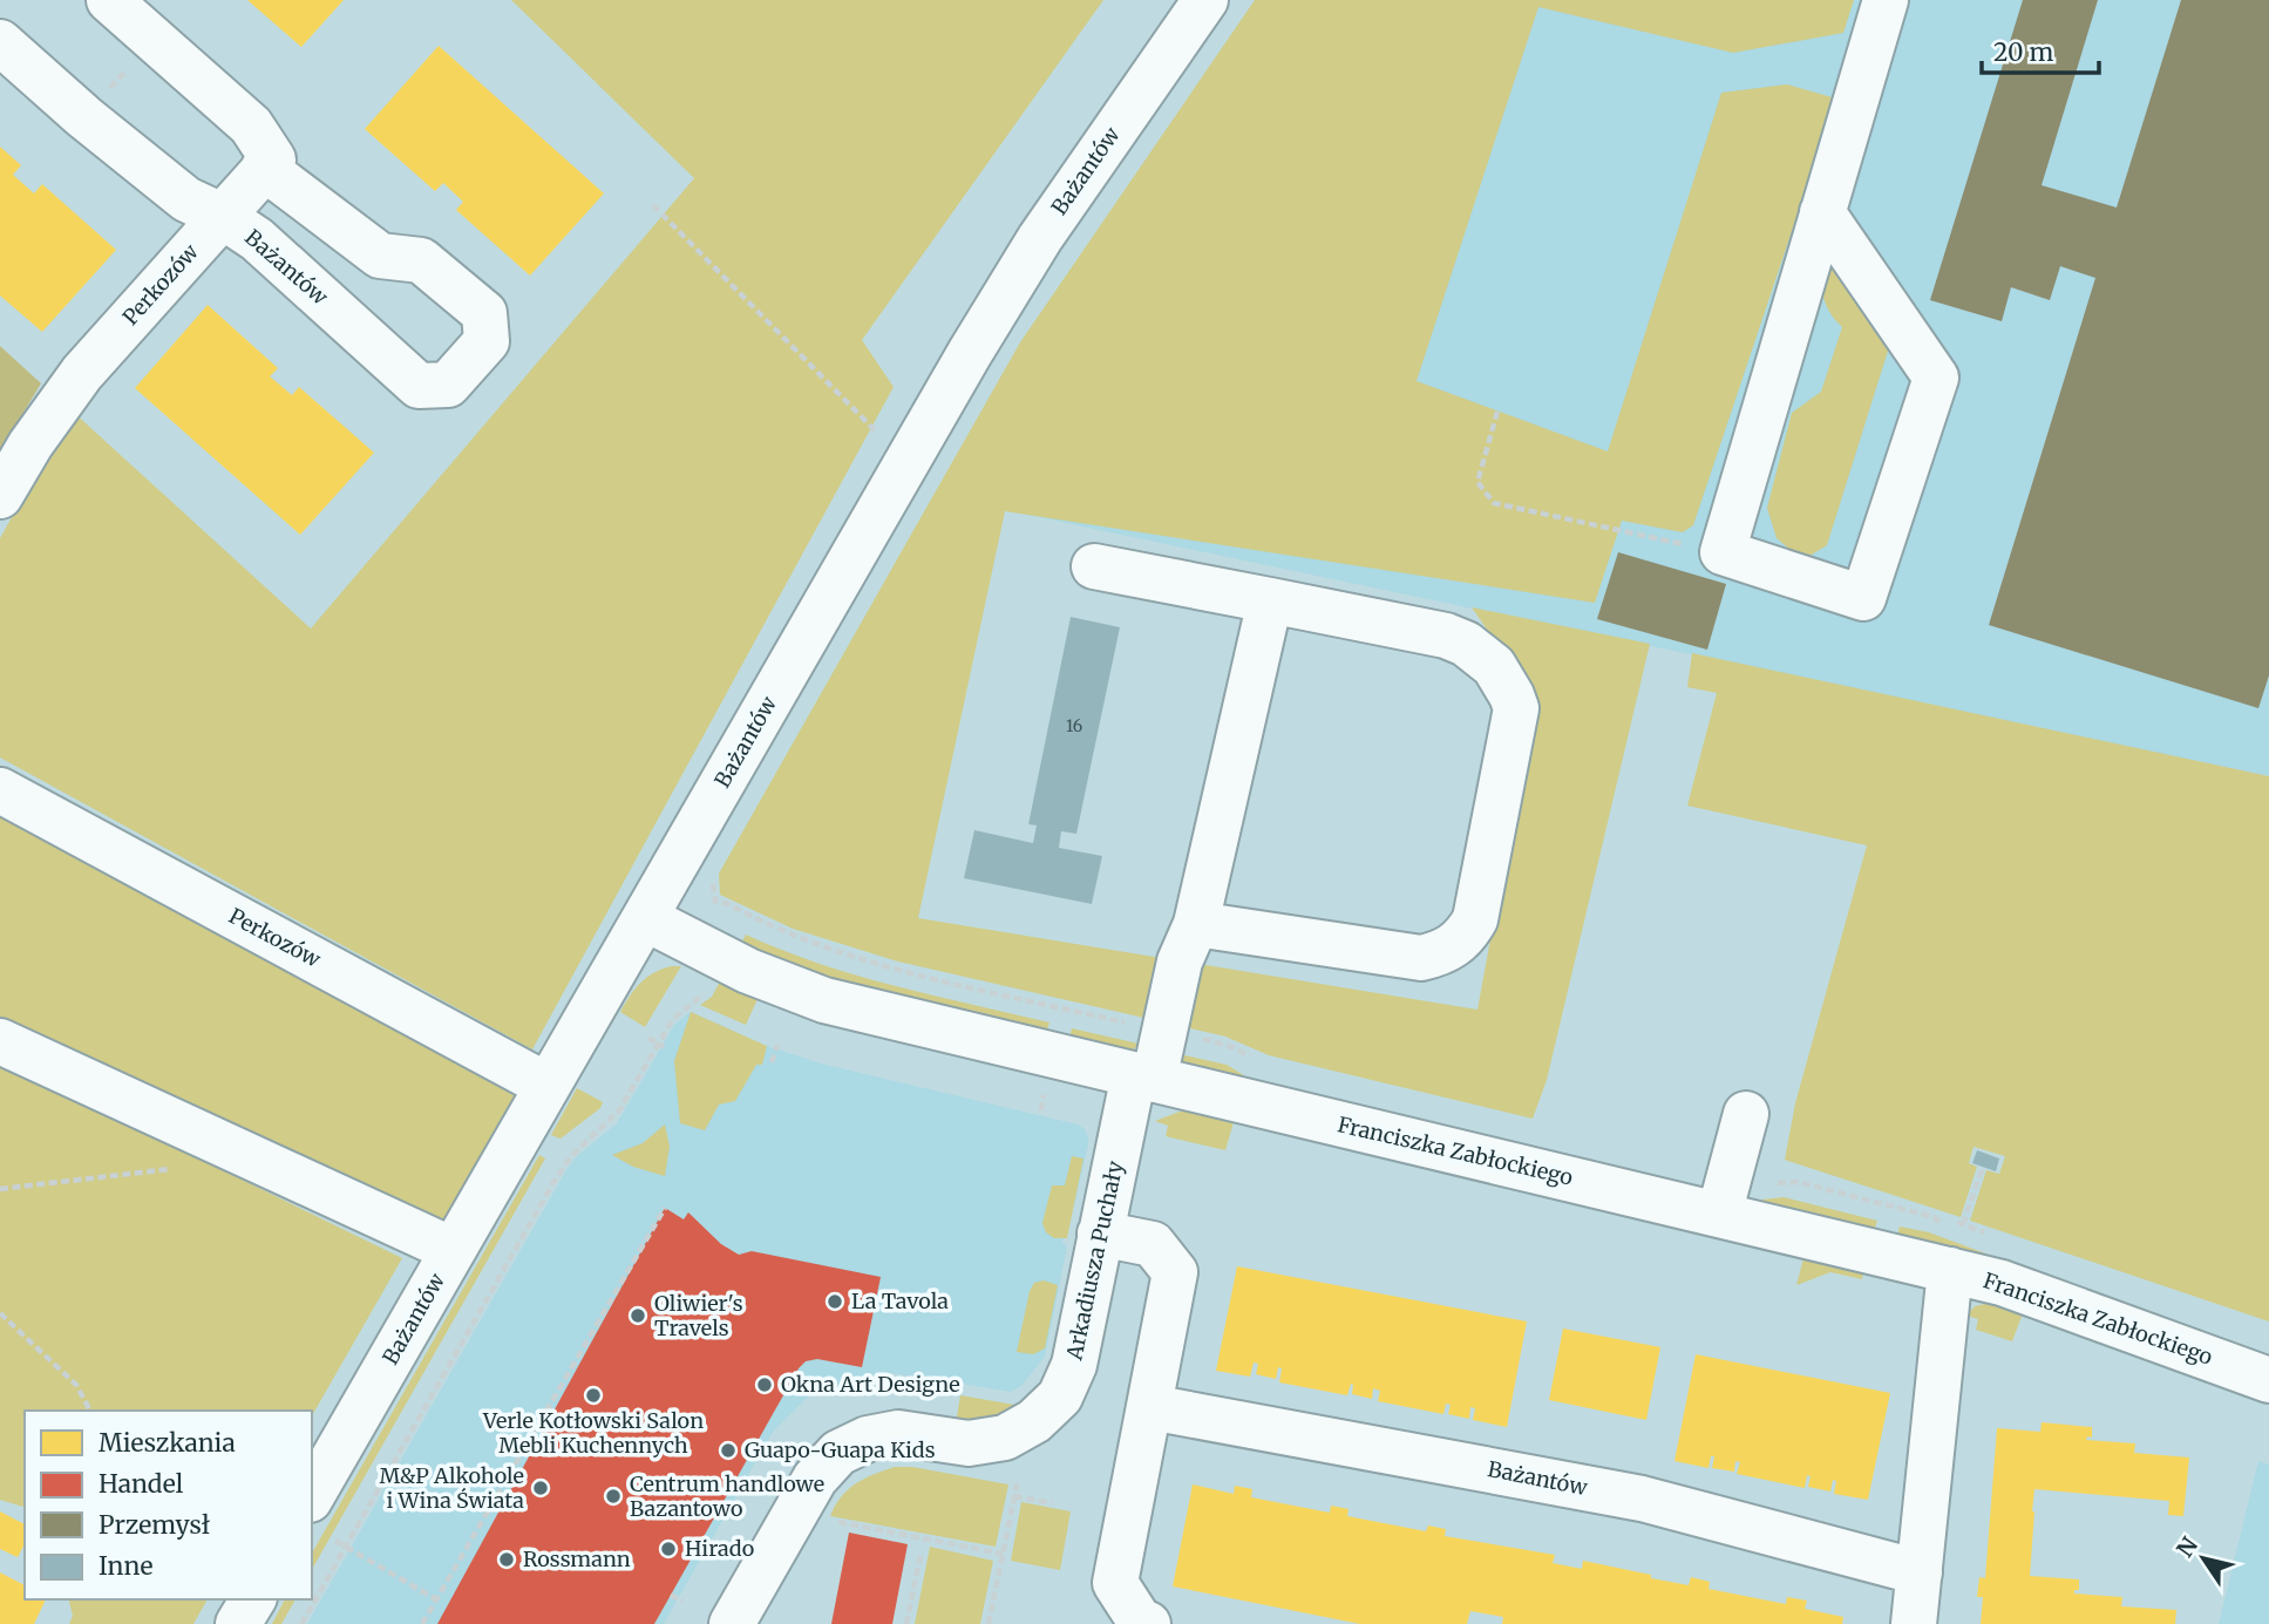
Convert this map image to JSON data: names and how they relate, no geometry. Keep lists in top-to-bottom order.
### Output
{
  "streets": {
    "street": [
      "Bażantów",
      "Perkozów",
      "Franciszka Zabłockiego",
      "Arkadiusza Puchały"
    ]
  },
  "crossings": [
    ["Bażantów", "Perkozów"],
    ["Bażantów", "Franciszka Zabłockiego"],
    ["Franciszka Zabłockiego", "Arkadiusza Puchały"]
  ],
  "places": [
    "La Tavola",
    "Oliwier's Travels",
    "Okna Art Designe",
    "Verle Kotłowski Salon Mebli Kuchennych",
    "Guapo-Guapa Kids",
    "M&P Alkohole i Wina Świata",
    "Centrum handlowe Bazantowo",
    "Hirado",
    "Rossmann"
  ],
  "house_numbers": ["16"],
  "legend": [
    "Mieszkania",
    "Handel",
    "Przemysł",
    "Inne"
  ],
  "scale_bar": "20 m",
  "north": "top left"
}
